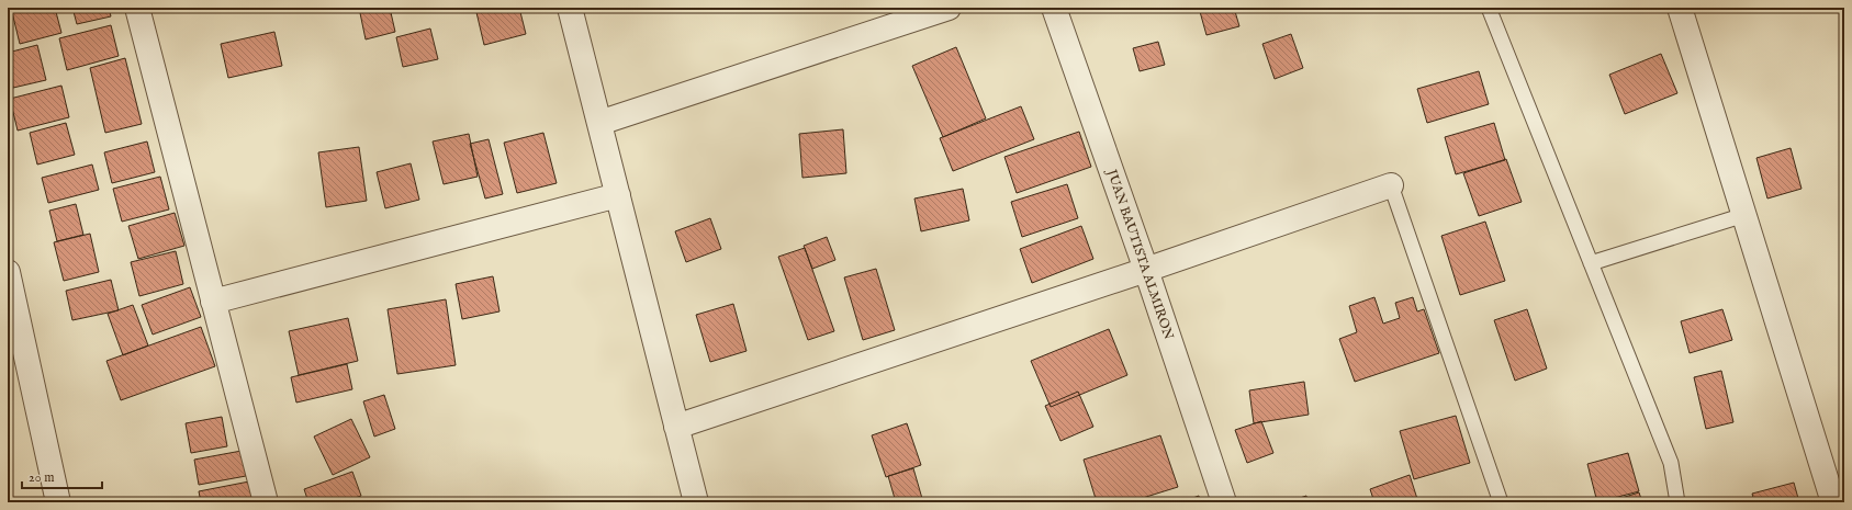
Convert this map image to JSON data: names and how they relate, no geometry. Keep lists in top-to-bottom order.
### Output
{
  "streets": {
    "street": ["JUAN BAUTISTA ALMIRON"]
  },
  "scale_bar": "20 m"
}
